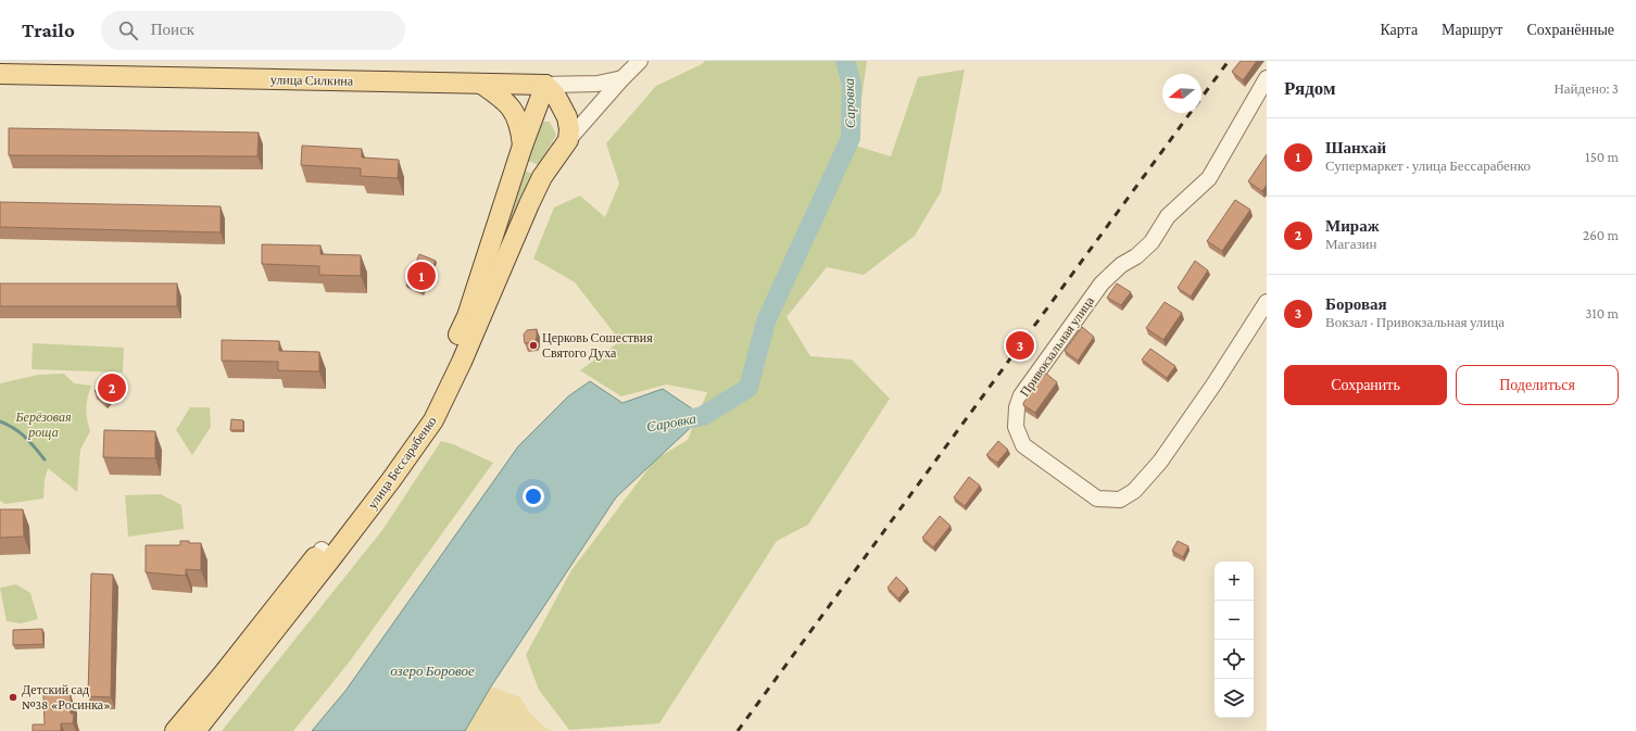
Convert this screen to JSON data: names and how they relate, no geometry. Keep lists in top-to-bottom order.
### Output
{
  "streets": {
    "main road": ["улица Силкина", "улица Бессарабенко"],
    "street": ["Привокзальная улица"]
  },
  "crossings": [
    ["улица Силкина", "улица Бессарабенко"]
  ],
  "water": ["Саровка", "озеро Боровое"],
  "parks": ["Берёзовая роща"],
  "places": ["Церковь Сошествия Святого Духа", "Детский сад №38 «Росинка»"],
  "north": "left",
  "page": {
    "header": "Trailo",
    "search": "Поиск",
    "nav": ["Карта", "Маршрут", "Сохранённые"],
    "heading": ["Рядом", "Найдено: 3"],
    "list": [
      {
        "mark": "1",
        "name": "Шанхай",
        "note": "Супермаркет · улица Бессарабенко",
        "value": "150 m"
      },
      {
        "mark": "2",
        "name": "Мираж",
        "note": "Магазин",
        "value": "260 m"
      },
      {
        "mark": "3",
        "name": "Боровая",
        "note": "Вокзал · Привокзальная улица",
        "value": "310 m"
      }
    ],
    "pins": ["1", "3", "2"],
    "buttons": ["Сохранить", "Поделиться"],
    "map_buttons": ["+", "−"]
  }
}
